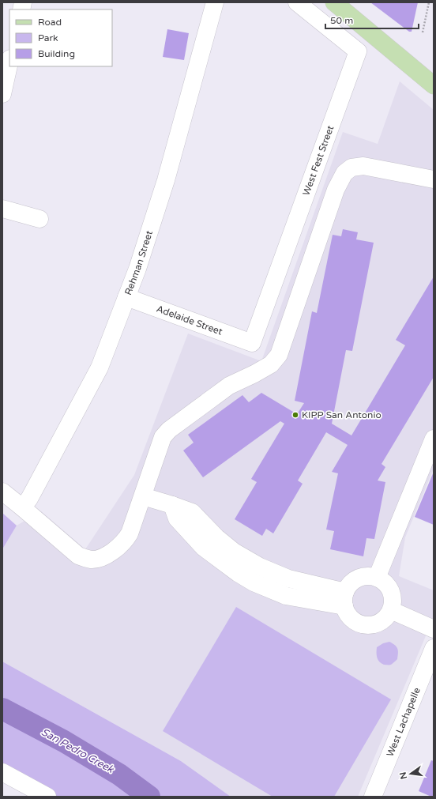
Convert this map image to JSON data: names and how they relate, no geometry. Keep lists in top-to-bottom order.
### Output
{
  "streets": {
    "street": [
      "West Fest Street",
      "Rehman Street",
      "Adelaide Street",
      "West Lachapelle"
    ]
  },
  "crossings": [
    ["West Fest Street", "Adelaide Street"],
    ["Rehman Street", "Adelaide Street"]
  ],
  "water": ["San Pedro Creek"],
  "places": ["KIPP San Antonio"],
  "legend": ["Road", "Park", "Building"],
  "scale_bar": "50 m",
  "north": "left"
}
